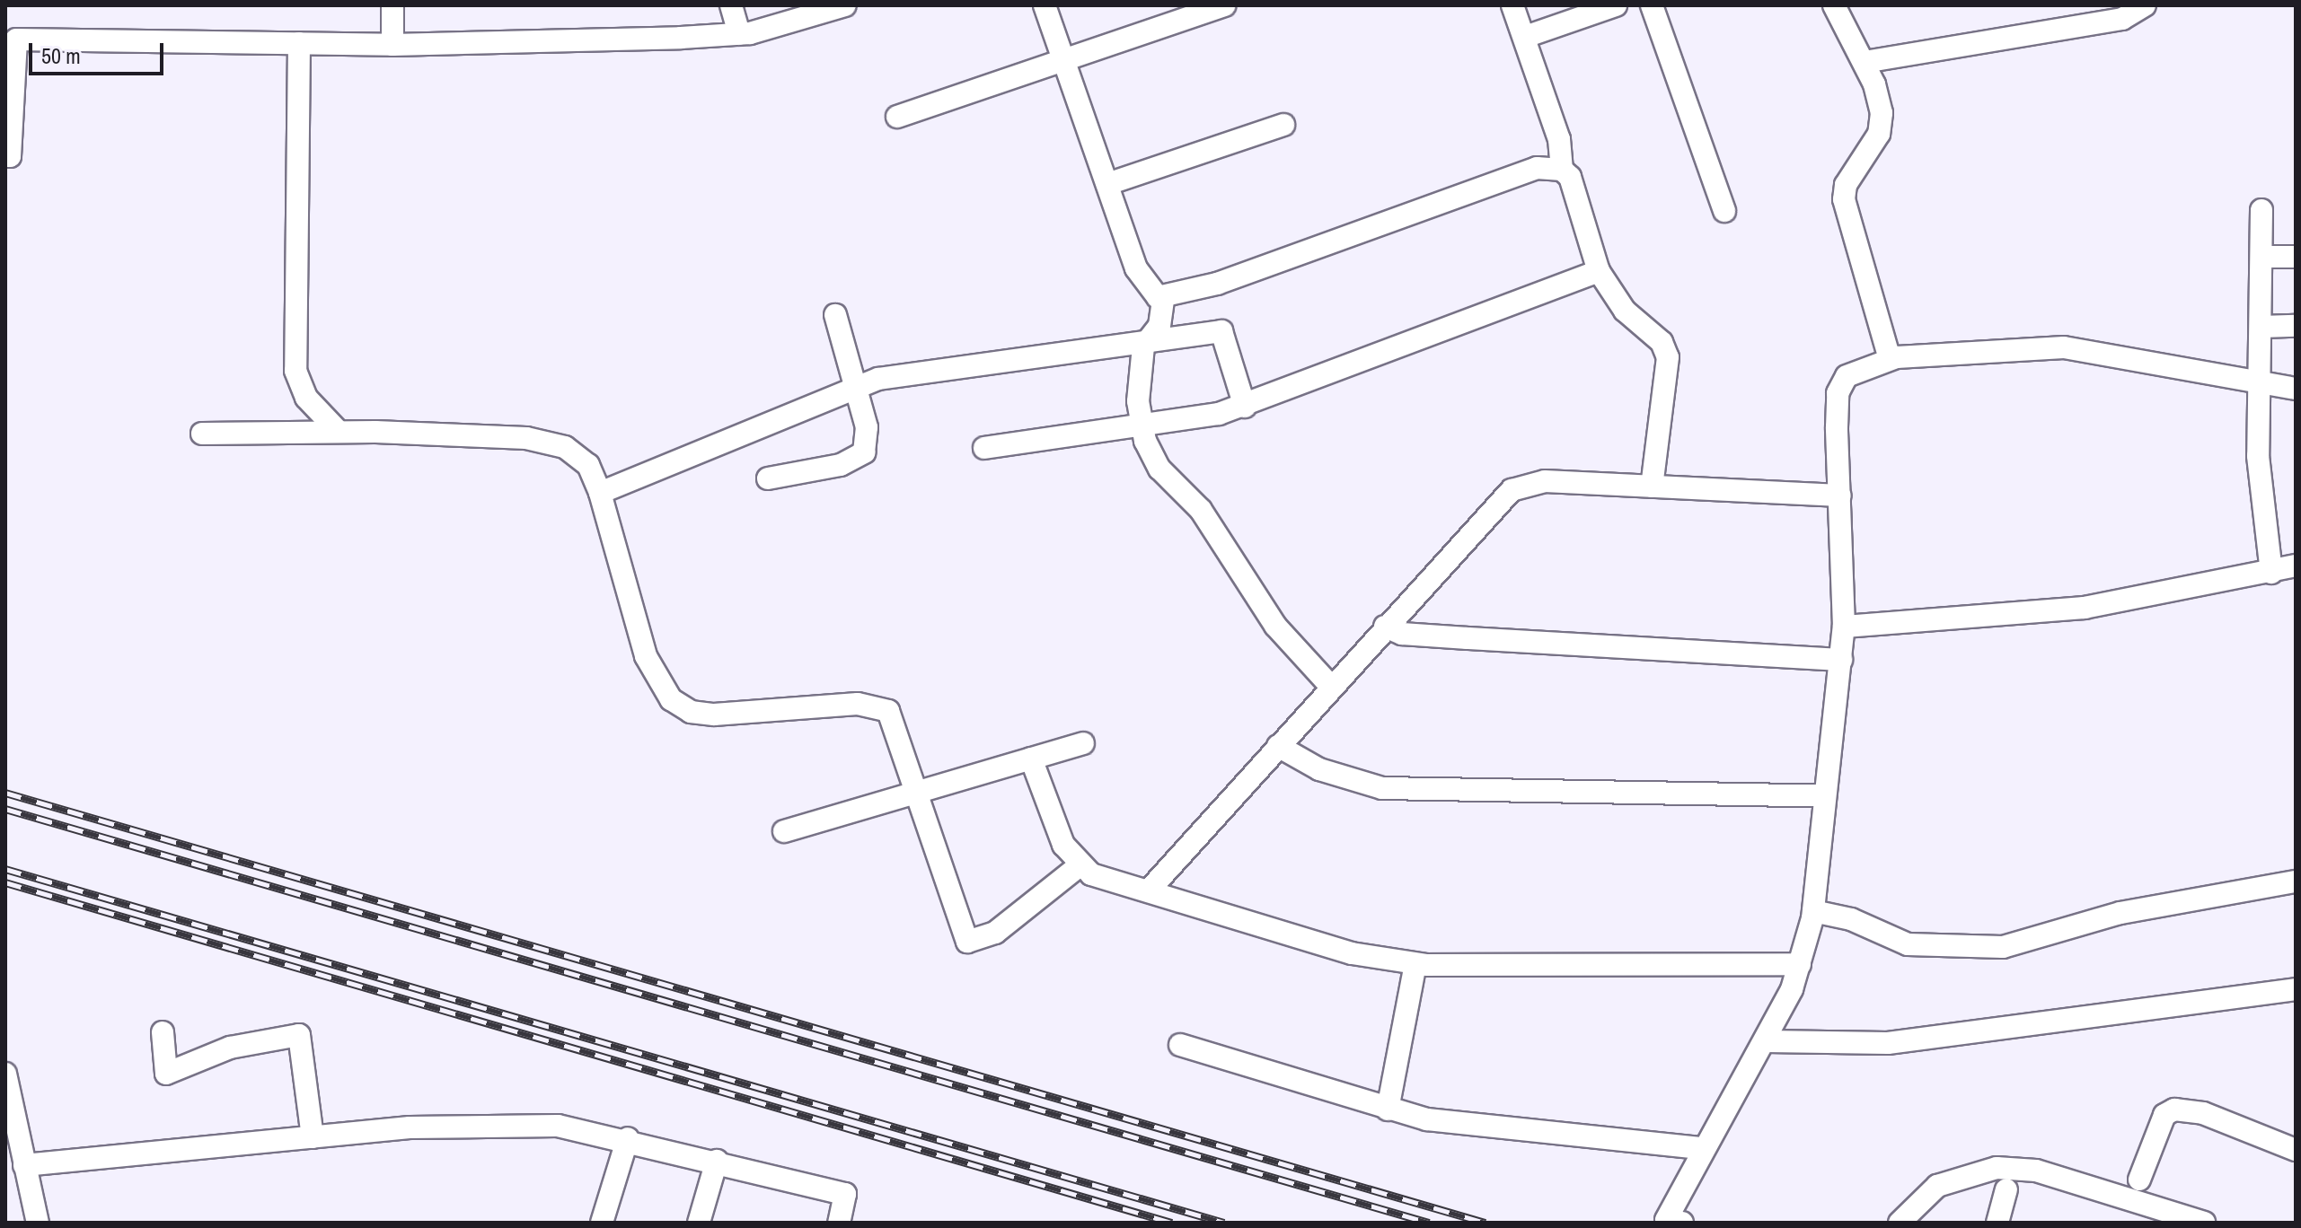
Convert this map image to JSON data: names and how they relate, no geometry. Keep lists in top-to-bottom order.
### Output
{
  "scale_bar": "50 m"
}
